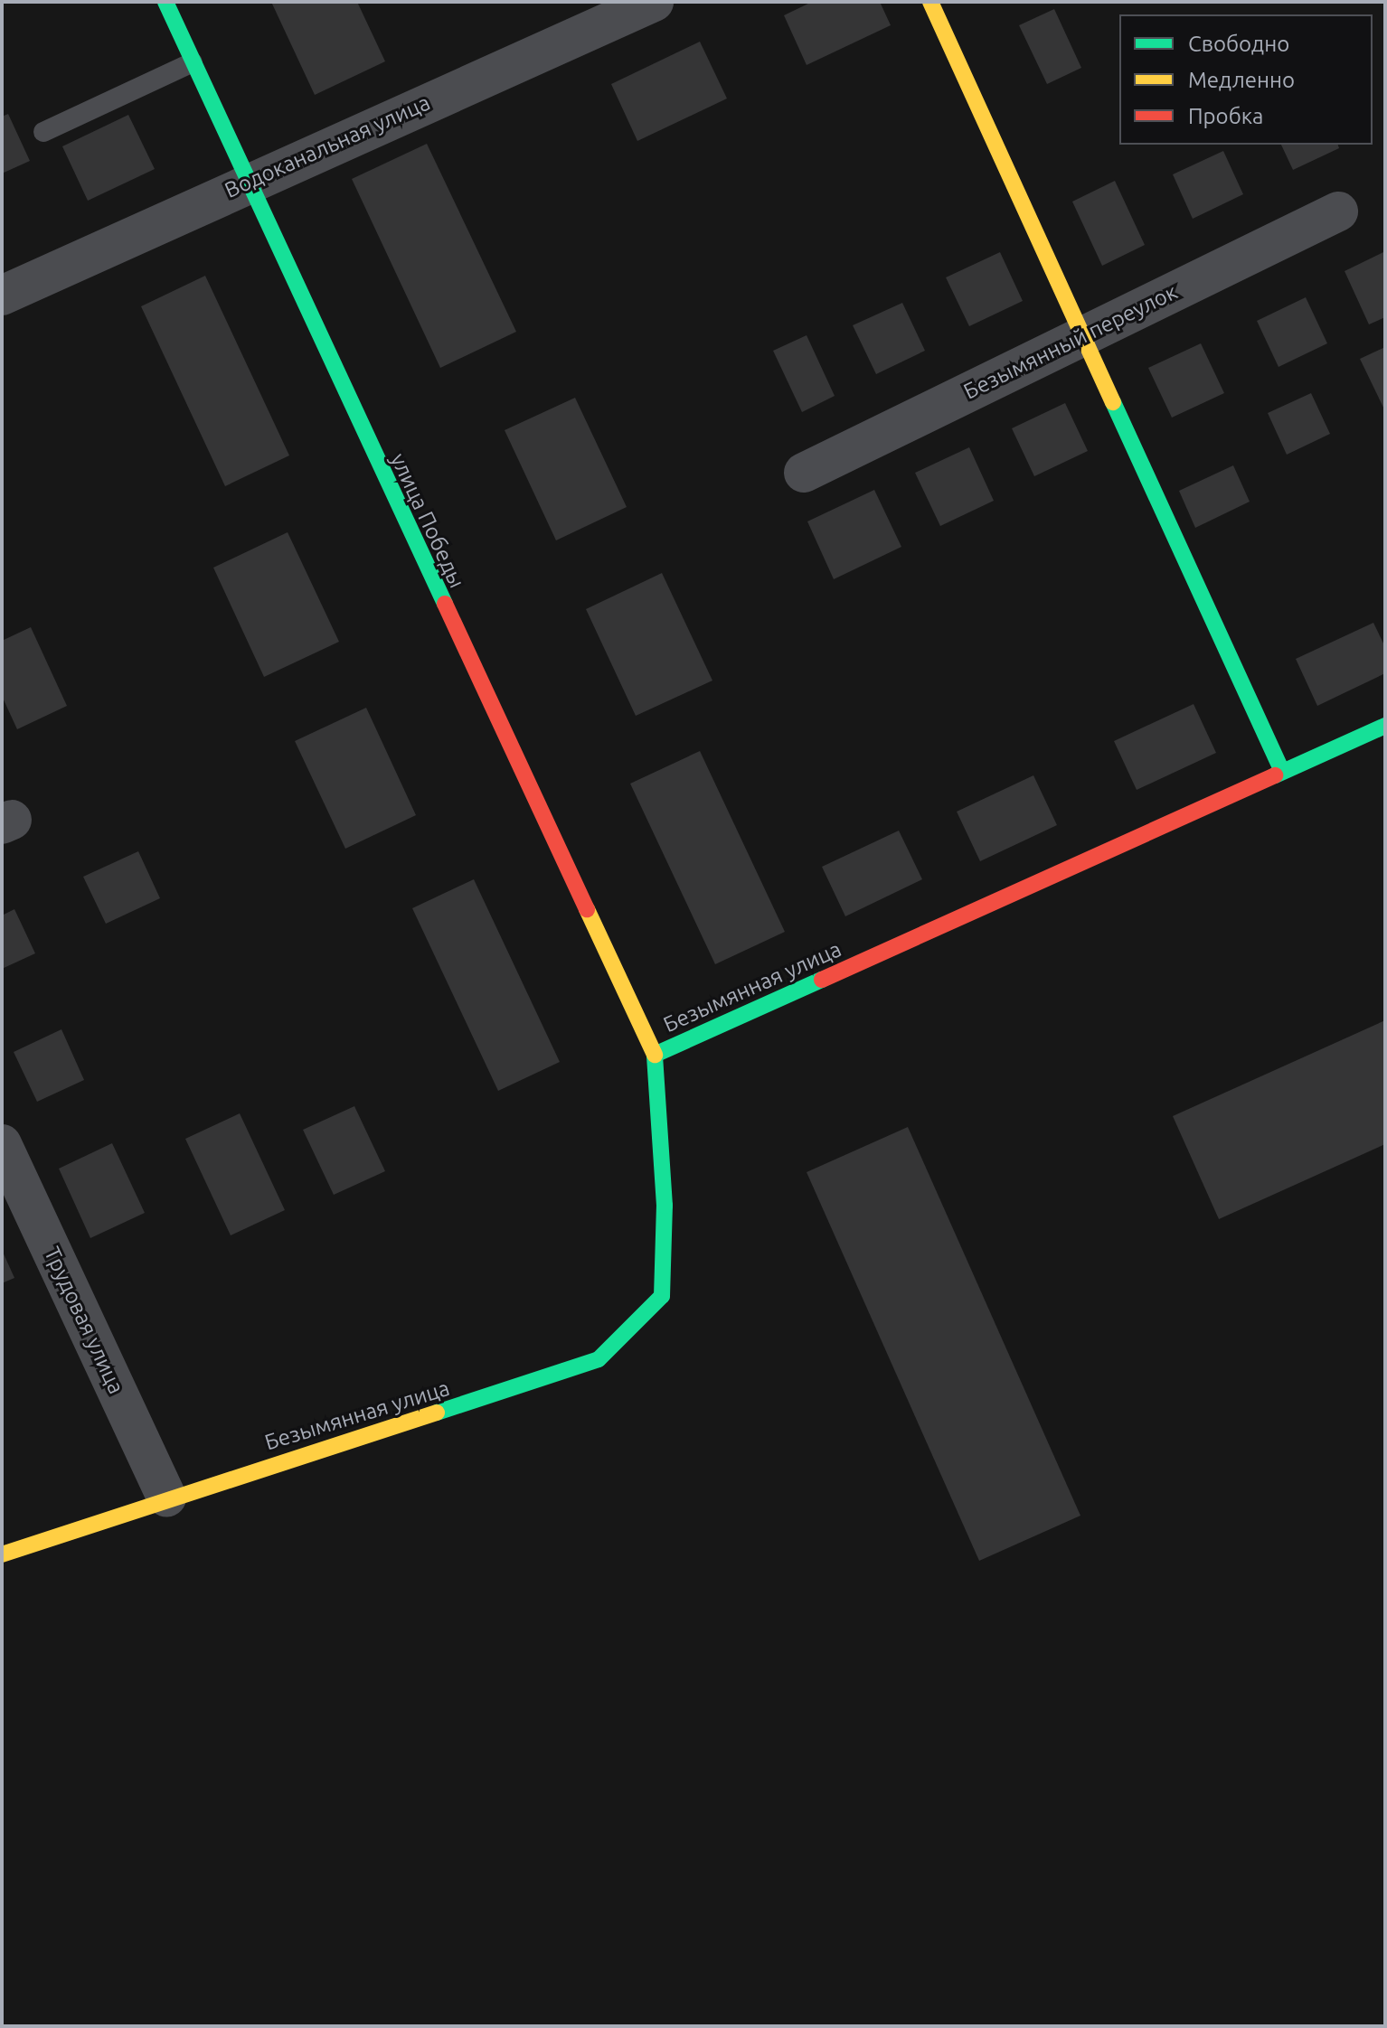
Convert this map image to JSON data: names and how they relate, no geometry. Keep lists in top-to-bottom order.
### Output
{
  "streets": {
    "street": [
      "Водоканальная улица",
      "Безымянный переулок",
      "улица Победы",
      "Безымянная улица",
      "Трудовая улица"
    ]
  },
  "crossings": [
    ["Водоканальная улица", "улица Победы"],
    ["улица Победы", "Безымянная улица"],
    ["Безымянная улица", "Трудовая улица"]
  ],
  "legend": ["Свободно", "Медленно", "Пробка"]
}
